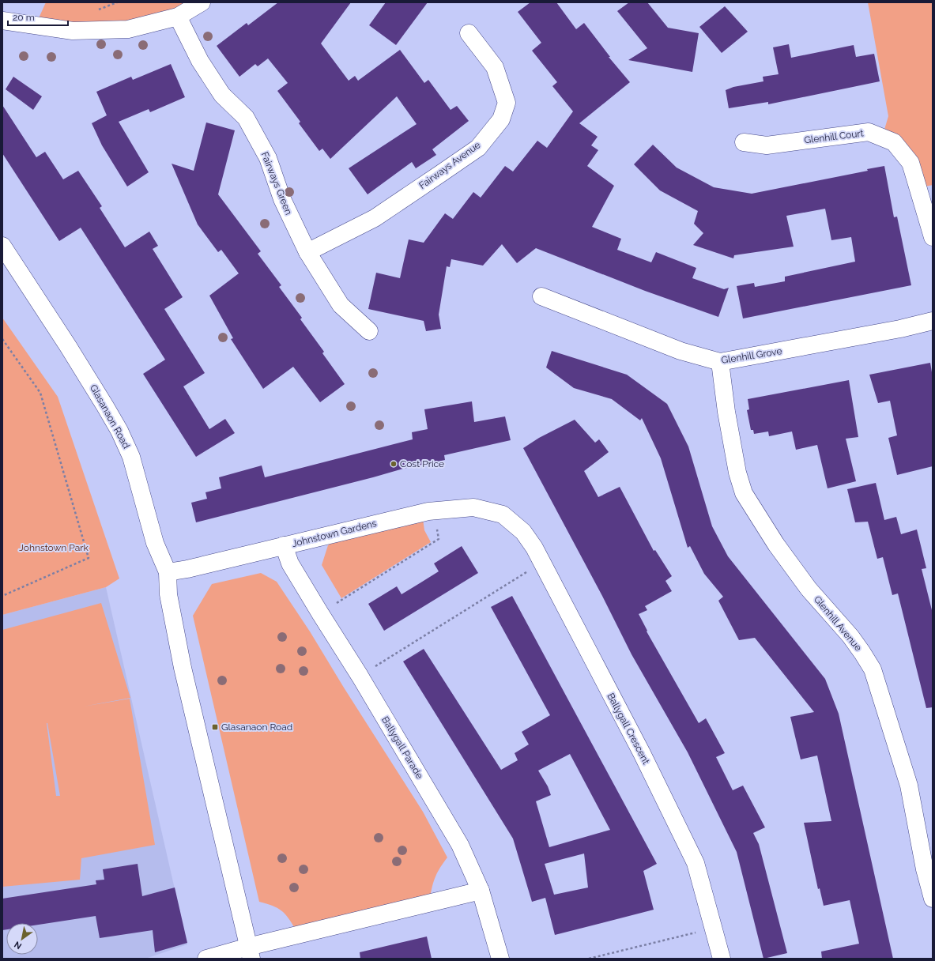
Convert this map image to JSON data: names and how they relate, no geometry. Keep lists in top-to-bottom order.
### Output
{
  "streets": {
    "street": [
      "Glenhill Court",
      "Fairways Avenue",
      "Fairways Green",
      "Glenhill Grove",
      "Glasanaon Road",
      "Johnstown Gardens",
      "Glenhill Avenue",
      "Ballygall Crescent",
      "Ballygall Parade"
    ]
  },
  "crossings": [
    ["Fairways Avenue", "Fairways Green"],
    ["Glenhill Grove", "Glenhill Avenue"],
    ["Glasanaon Road", "Johnstown Gardens"],
    ["Johnstown Gardens", "Ballygall Crescent"],
    ["Johnstown Gardens", "Ballygall Parade"]
  ],
  "parks": ["Johnstown Park"],
  "places": {
    "other": ["Cost Price"],
    "transit": ["Glasanaon Road"]
  },
  "scale_bar": "20 m",
  "north": "bottom left"
}
